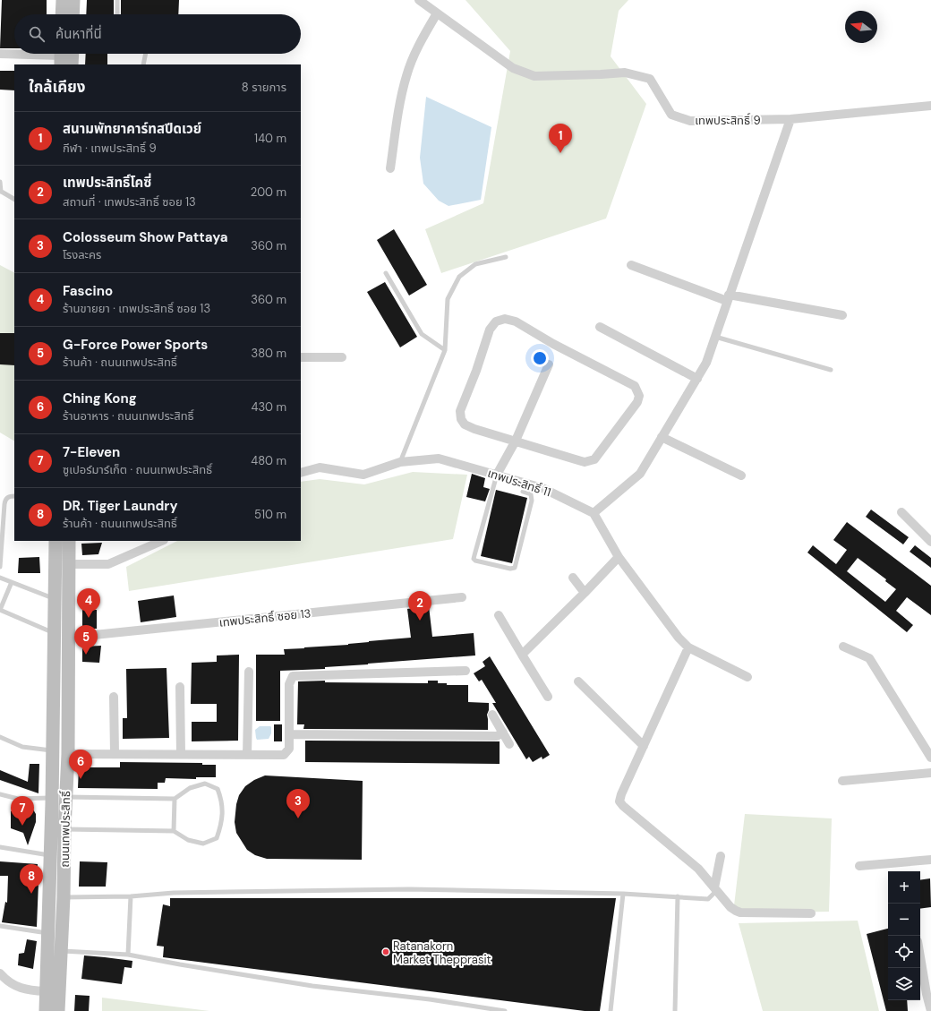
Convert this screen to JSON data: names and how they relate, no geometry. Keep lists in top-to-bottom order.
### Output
{
  "streets": {
    "main road": ["ถนนเทพประสิทธิ์"],
    "street": ["เทพประสิทธิ์ 9", "เทพประสิทธิ์ 11", "เทพประสิทธิ์ ซอย 13"]
  },
  "crossings": [
    ["เทพประสิทธิ์ ซอย 13", "ถนนเทพประสิทธิ์"]
  ],
  "places": ["Ratanakorn Market Thepprasit"],
  "north": "left",
  "page": {
    "search": "ค้นหาที่นี่",
    "heading": ["ใกล้เคียง", "8 รายการ"],
    "list": [
      {
        "mark": "1",
        "name": "สนามพัทยาคาร์ทสปีดเวย์",
        "note": "กีฬา · เทพประสิทธิ์ 9",
        "value": "140 m"
      },
      {
        "mark": "2",
        "name": "เทพประสิทธิ์โคซี่",
        "note": "สถานที่ · เทพประสิทธิ์ ซอย 13",
        "value": "200 m"
      },
      {
        "mark": "3",
        "name": "Colosseum Show Pattaya",
        "note": "โรงละคร",
        "value": "360 m"
      },
      {
        "mark": "4",
        "name": "Fascino",
        "note": "ร้านขายยา · เทพประสิทธิ์ ซอย 13",
        "value": "360 m"
      },
      {
        "mark": "5",
        "name": "G-Force Power Sports",
        "note": "ร้านค้า · ถนนเทพประสิทธิ์",
        "value": "380 m"
      },
      {
        "mark": "6",
        "name": "Ching Kong",
        "note": "ร้านอาหาร · ถนนเทพประสิทธิ์",
        "value": "430 m"
      },
      {
        "mark": "7",
        "name": "7-Eleven",
        "note": "ซูเปอร์มาร์เก็ต · ถนนเทพประสิทธิ์",
        "value": "480 m"
      },
      {
        "mark": "8",
        "name": "DR. Tiger Laundry",
        "note": "ร้านค้า · ถนนเทพประสิทธิ์",
        "value": "510 m"
      }
    ],
    "pins": [
      "1",
      "4",
      "2",
      "5",
      "6",
      "3",
      "7",
      "8"
    ],
    "map_buttons": ["+", "−"]
  }
}
